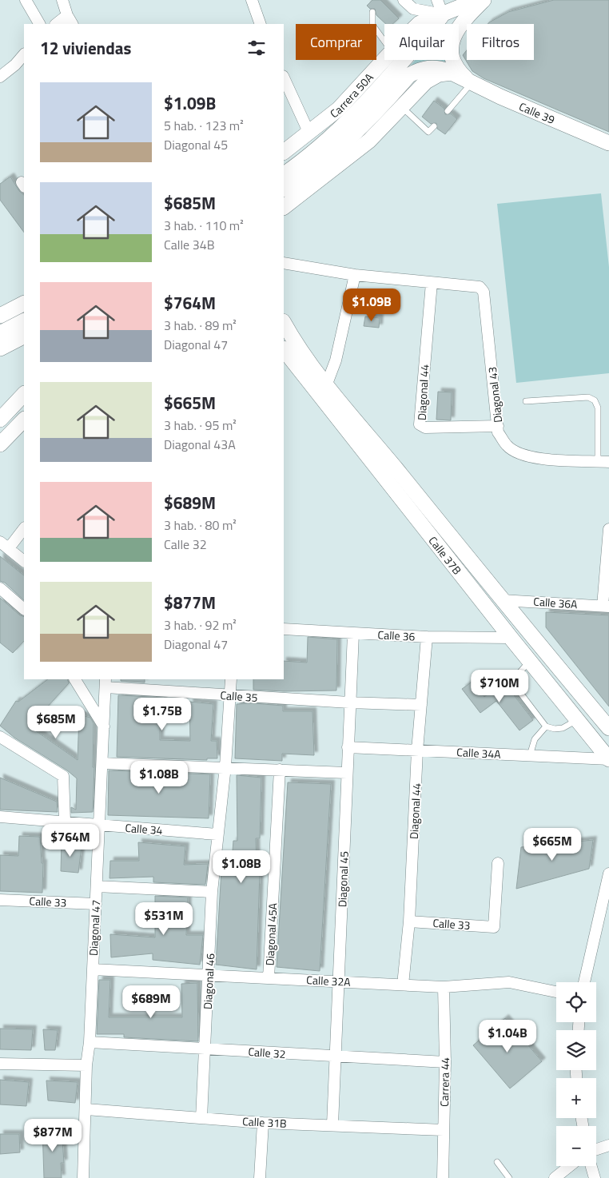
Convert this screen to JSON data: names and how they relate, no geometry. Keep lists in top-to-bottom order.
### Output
{
  "streets": {
    "main road": ["Carrera 50A", "Calle 39", "Calle 37B"],
    "street": [
      "Diagonal 44",
      "Diagonal 43",
      "Calle 36A",
      "Calle 36",
      "Calle 35",
      "Calle 34A",
      "Calle 34",
      "Diagonal 45",
      "Calle 33",
      "Diagonal 47",
      "Diagonal 45A",
      "Calle 32A",
      "Diagonal 46",
      "Calle 32",
      "Carrera 44",
      "Calle 31B"
    ]
  },
  "crossings": [
    ["Diagonal 44", "Diagonal 43"],
    ["Diagonal 44", "Calle 36"],
    ["Diagonal 44", "Calle 35"],
    ["Diagonal 44", "Calle 34A"],
    ["Diagonal 44", "Calle 33"],
    ["Diagonal 44", "Calle 32A"],
    ["Calle 37B", "Calle 36A"],
    ["Calle 37B", "Calle 36"],
    ["Calle 37B", "Calle 34A"],
    ["Calle 36", "Diagonal 45"],
    ["Calle 35", "Diagonal 45"],
    ["Calle 35", "Diagonal 47"],
    ["Calle 35", "Diagonal 46"],
    ["Calle 34A", "Diagonal 45"],
    ["Calle 34", "Diagonal 47"],
    ["Calle 34", "Diagonal 46"],
    ["Diagonal 45", "Calle 32A"],
    ["Diagonal 45", "Calle 32"],
    ["Diagonal 45", "Calle 31B"],
    ["Calle 33", "Diagonal 47"],
    ["Diagonal 47", "Calle 32A"],
    ["Diagonal 47", "Calle 32"],
    ["Diagonal 47", "Calle 31B"],
    ["Diagonal 45A", "Calle 32A"],
    ["Calle 32A", "Diagonal 46"],
    ["Calle 32A", "Carrera 44"],
    ["Diagonal 46", "Calle 32"],
    ["Diagonal 46", "Calle 31B"],
    ["Calle 32", "Carrera 44"],
    ["Carrera 44", "Calle 31B"]
  ],
  "page": {
    "chip": ["Comprar", "Alquilar", "Filtros"],
    "heading": "12 viviendas",
    "list": [
      {
        "name": "$1.09B",
        "note": "5 hab. · 123 m² · Diagonal 45"
      },
      {
        "name": "$685M",
        "note": "3 hab. · 110 m² · Calle 34B"
      },
      {
        "name": "$764M",
        "note": "3 hab. · 89 m² · Diagonal 47"
      },
      {
        "name": "$665M",
        "note": "3 hab. · 95 m² · Diagonal 43A"
      },
      {
        "name": "$689M",
        "note": "3 hab. · 80 m² · Calle 32"
      },
      {
        "name": "$877M",
        "note": "3 hab. · 92 m² · Diagonal 47"
      }
    ],
    "price": [
      "$1.09B",
      "$710M",
      "$1.75B",
      "$685M",
      "$1.08B",
      "$764M",
      "$665M",
      "$1.08B",
      "$531M",
      "$689M",
      "$1.04B",
      "$877M"
    ],
    "map_buttons": ["+", "−"]
  }
}
